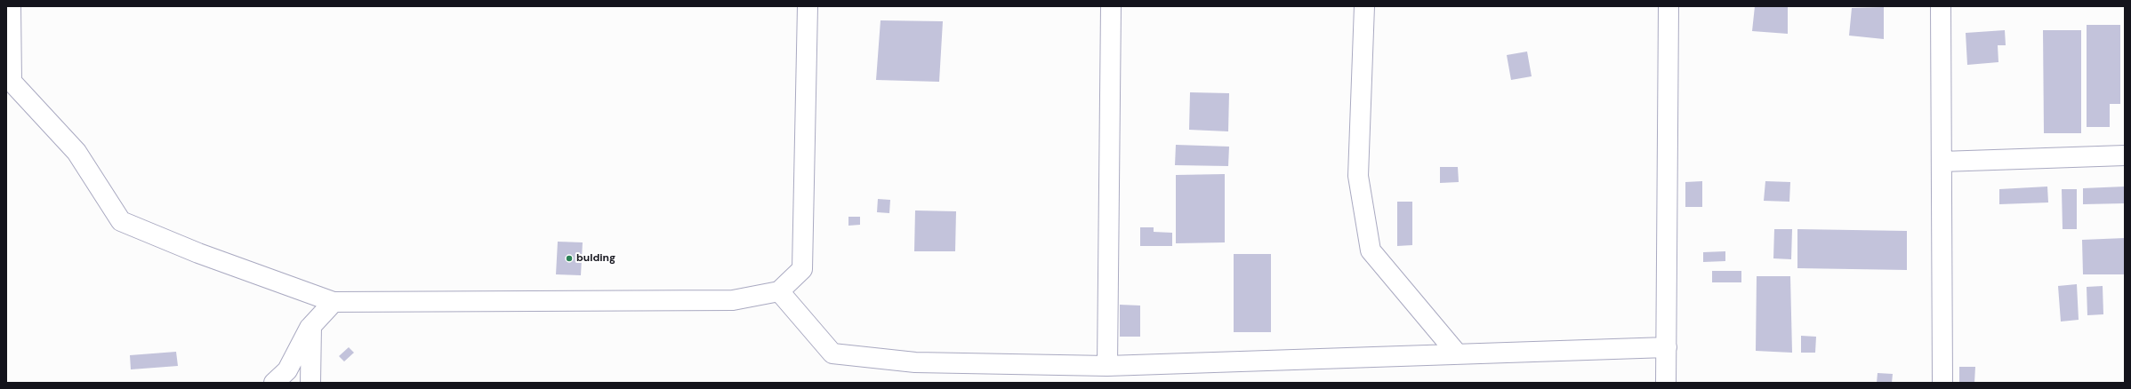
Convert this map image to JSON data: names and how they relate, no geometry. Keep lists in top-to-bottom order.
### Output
{
  "places": ["bulding"]
}
